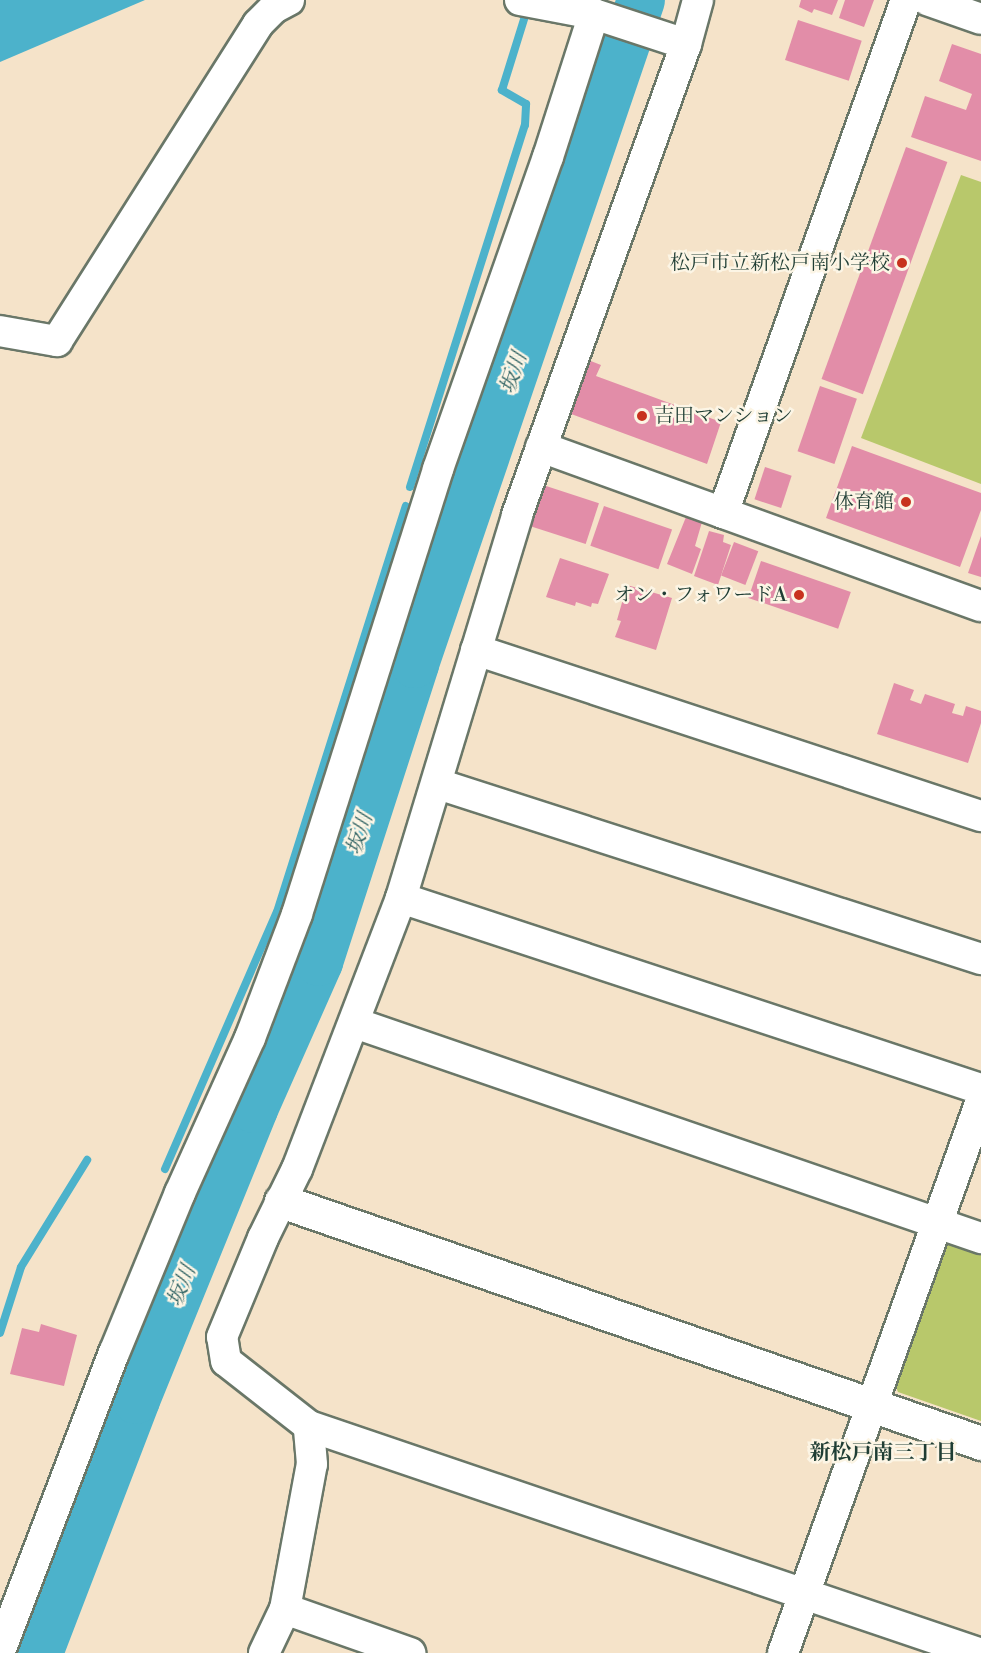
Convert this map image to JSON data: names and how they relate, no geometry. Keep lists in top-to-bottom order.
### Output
{
  "districts": ["新松戸南三丁目"],
  "water": ["坂川"],
  "places": [
    "松戸市立新松戸南小学校",
    "吉田マンション",
    "体育館",
    "オン・フォワードA"
  ]
}
